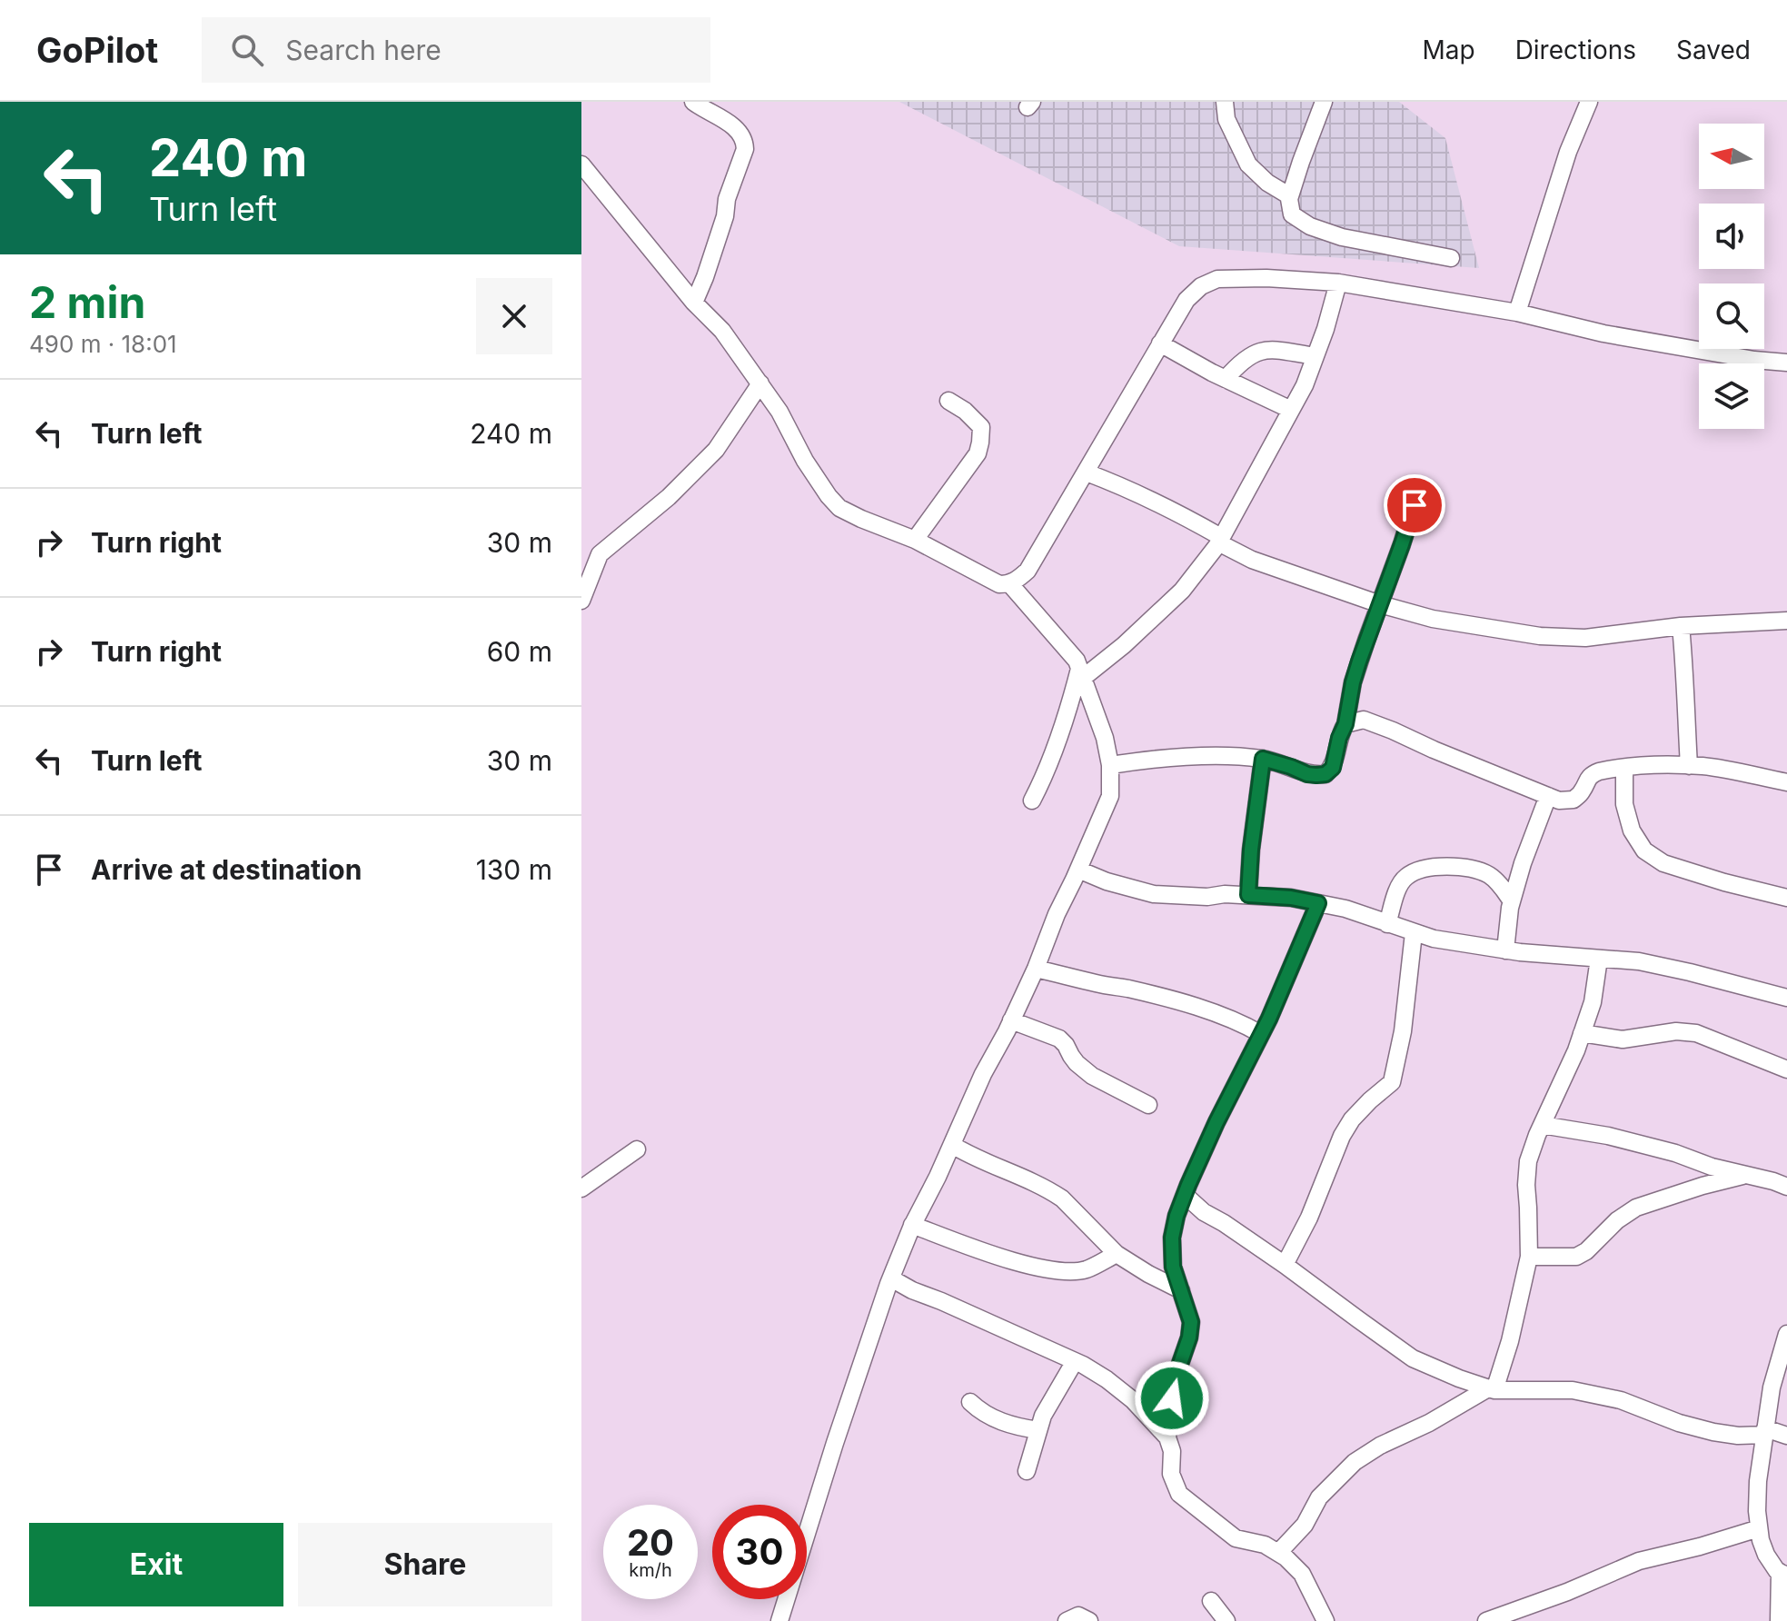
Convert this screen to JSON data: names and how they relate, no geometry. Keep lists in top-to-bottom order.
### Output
{
  "north": "left",
  "page": {
    "header": "GoPilot",
    "search": "Search here",
    "nav": ["Map", "Directions", "Saved"],
    "turn": ["240 m", "Turn left"],
    "heading": ["2 min", "490 m · 18:01"],
    "list": [
      {
        "name": "Turn left",
        "value": "240 m"
      },
      {
        "name": "Turn right",
        "value": "30 m"
      },
      {
        "name": "Turn right",
        "value": "60 m"
      },
      {
        "name": "Turn left",
        "value": "30 m"
      },
      {
        "name": "Arrive at destination",
        "value": "130 m"
      }
    ],
    "speed": "20 km/h",
    "limit": "30",
    "buttons": ["Exit", "Share"]
  }
}
